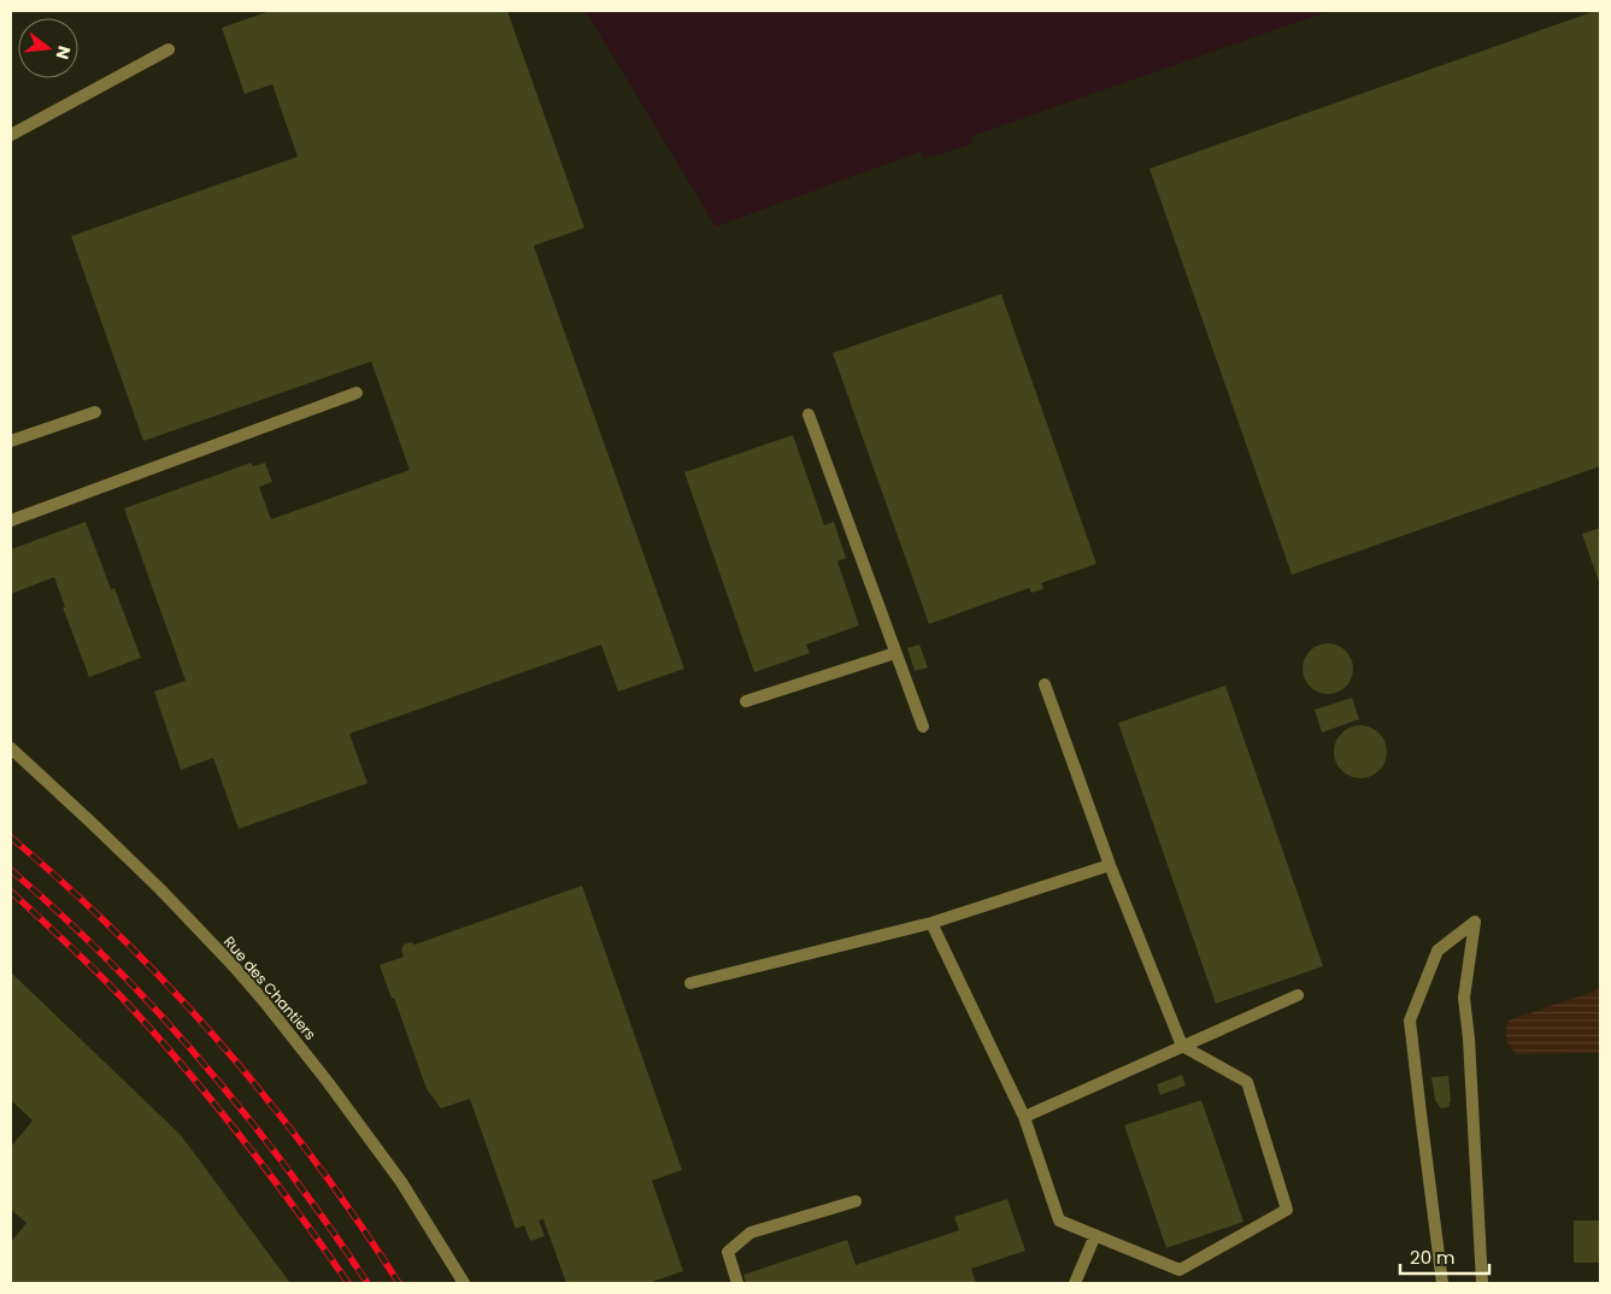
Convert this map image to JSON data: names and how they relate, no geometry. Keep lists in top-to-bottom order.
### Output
{
  "streets": {
    "street": ["Rue des Chantiers"]
  },
  "scale_bar": "20 m",
  "north": "right"
}
